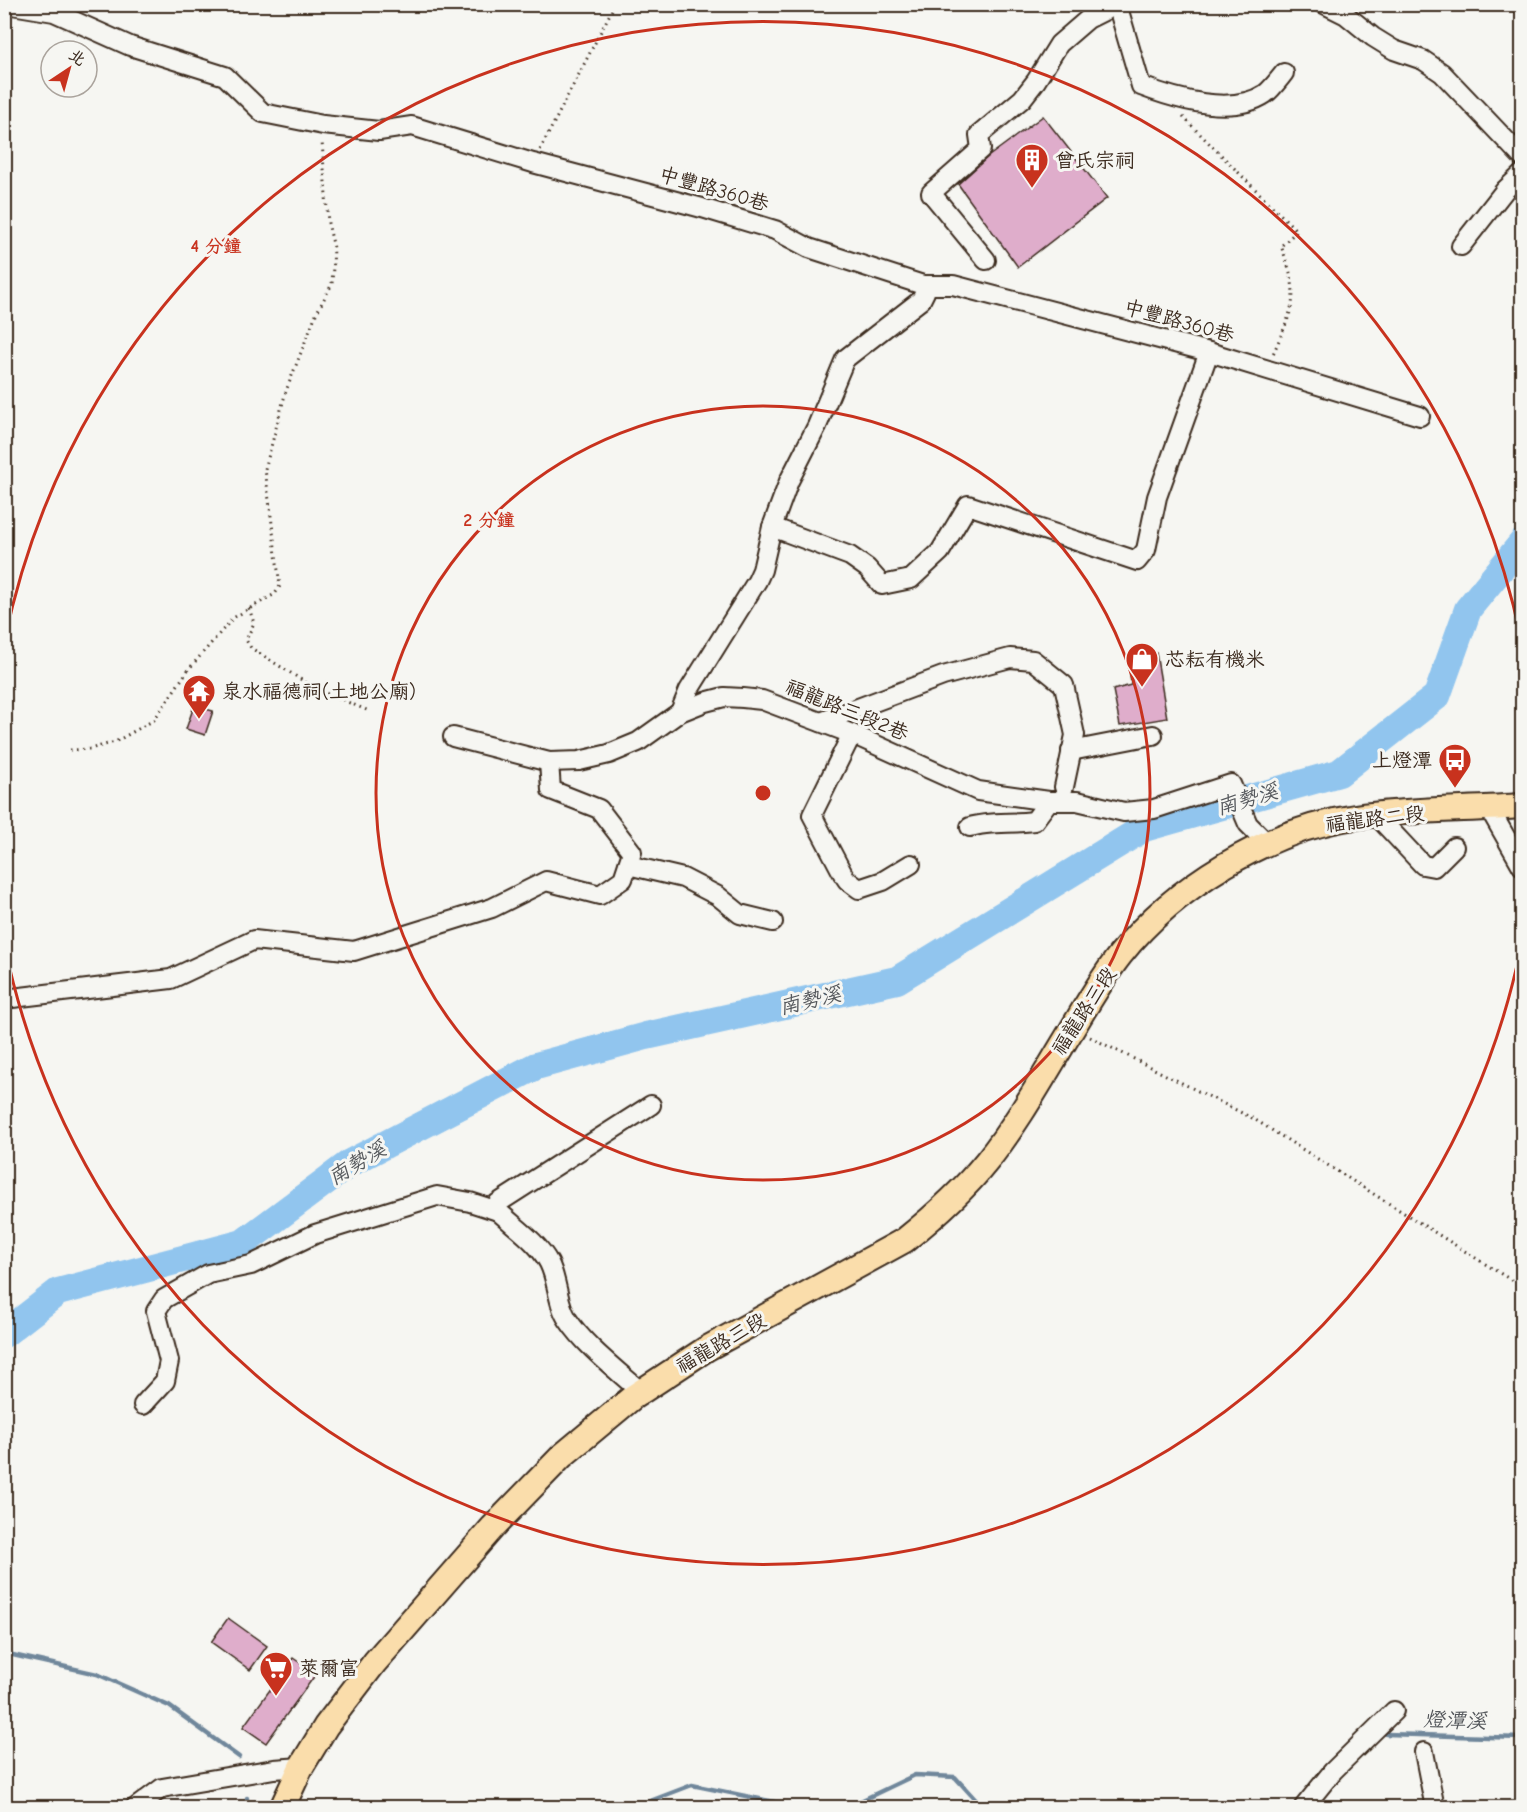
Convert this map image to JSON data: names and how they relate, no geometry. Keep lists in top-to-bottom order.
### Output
{
  "streets": {
    "main road": ["福龍路二段", "福龍路三段"],
    "street": ["中豐路360巷", "福龍路三段2巷"]
  },
  "crossings": [
    ["福龍路三段2巷", "福龍路二段"],
    ["福龍路二段", "福龍路三段"]
  ],
  "water": ["南勢溪", "燈潭溪"],
  "places": {
    "building": ["曾氏宗祠"],
    "shop": ["芯耘有機米"],
    "temple": ["泉水福德祠(土地公廟)"],
    "bus stop": ["上燈潭"],
    "supermarket": ["萊爾富"]
  },
  "north": "top right",
  "rings": ["4 分鐘", "2 分鐘"]
}
